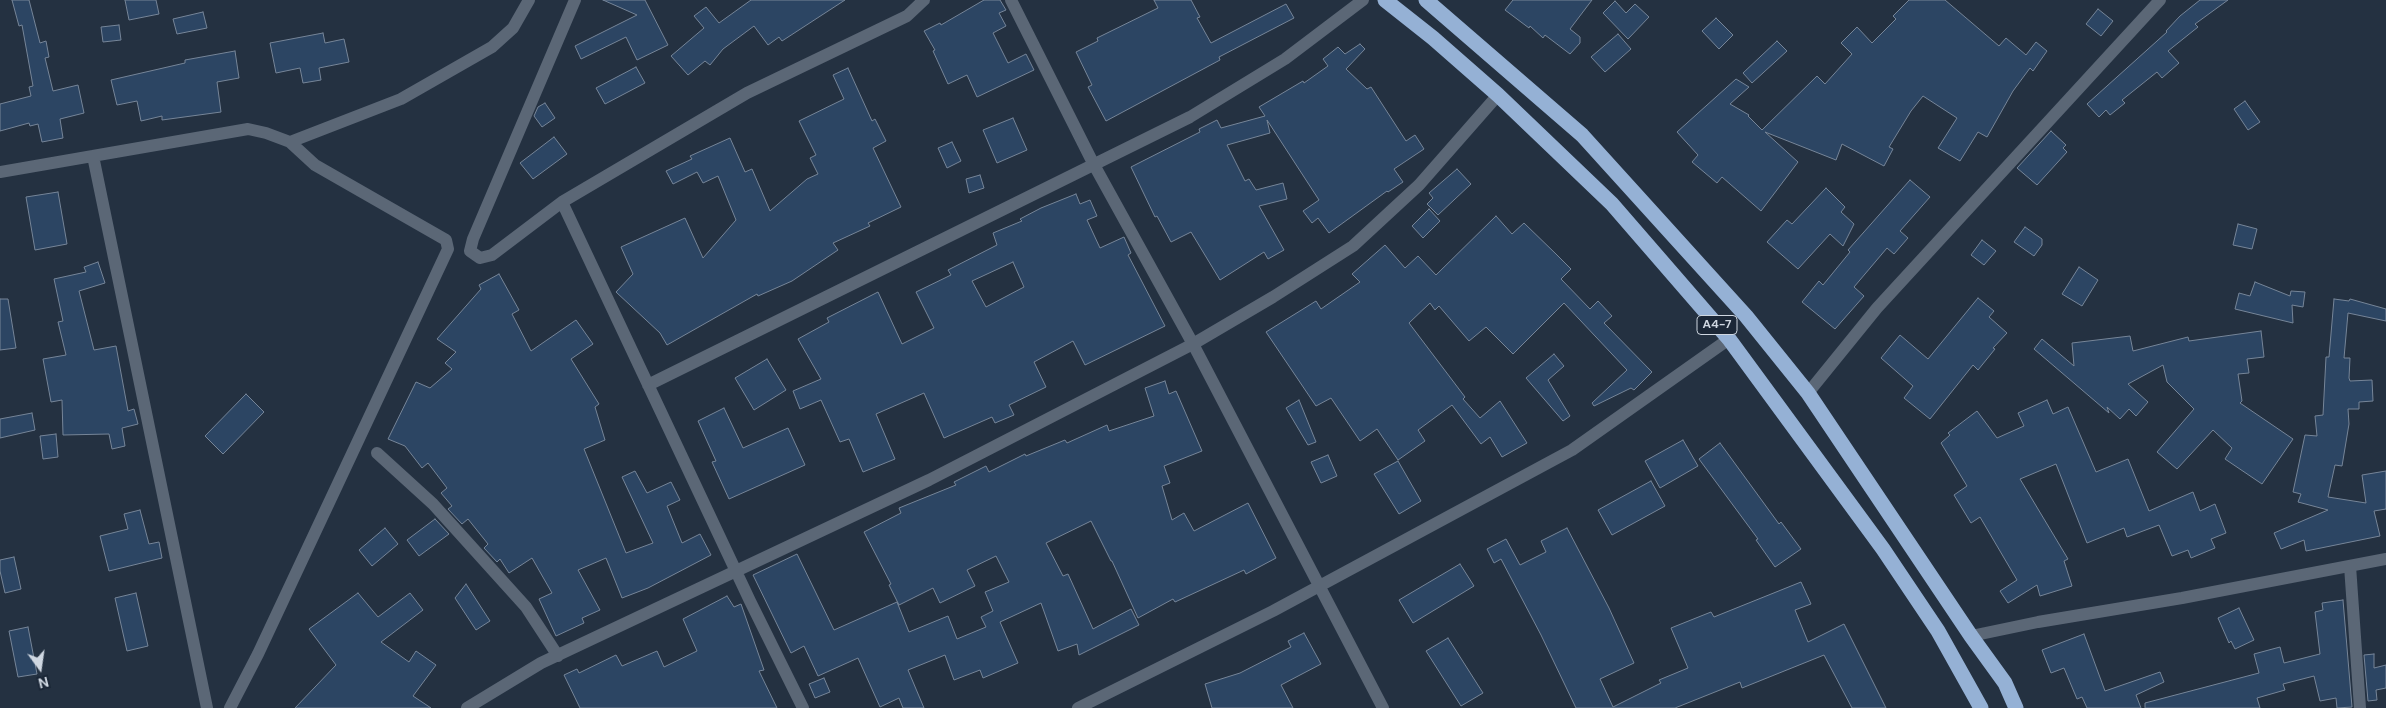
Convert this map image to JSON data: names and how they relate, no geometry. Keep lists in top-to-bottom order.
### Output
{
  "streets": {
    "highway": ["A4-7"]
  },
  "north": "bottom"
}
